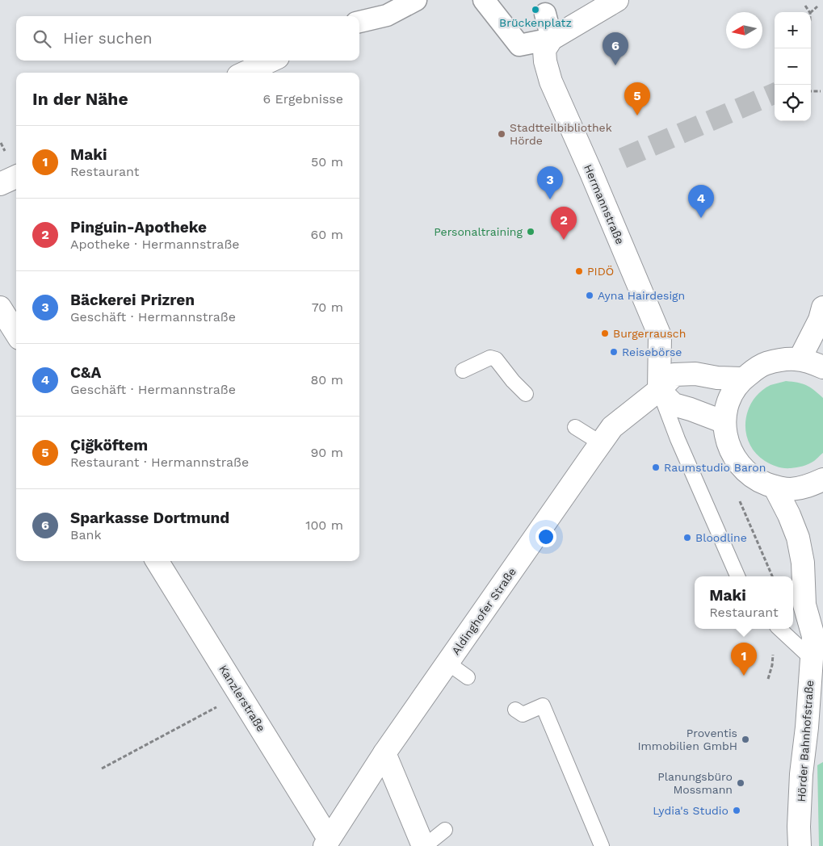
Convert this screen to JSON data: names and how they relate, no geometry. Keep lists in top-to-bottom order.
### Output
{
  "streets": {
    "street": [
      "Hermannstraße",
      "Aldinghofer Straße",
      "Kanzlerstraße",
      "Hörder Bahnhofstraße"
    ]
  },
  "crossings": [
    ["Hermannstraße", "Aldinghofer Straße"],
    ["Aldinghofer Straße", "Kanzlerstraße"]
  ],
  "places": [
    "Brückenplatz",
    "Stadtteilbibliothek Hörde",
    "Personaltraining",
    "PIDÖ",
    "Ayna Hairdesign",
    "Burgerrausch",
    "Reisebörse",
    "Raumstudio Baron",
    "Bloodline",
    "Proventis Immobilien GmbH",
    "Planungsbüro Mossmann",
    "Lydia's Studio"
  ],
  "north": "left",
  "page": {
    "map_buttons": ["+", "−"],
    "search": "Hier suchen",
    "pins": [
      "6",
      "5",
      "3",
      "4",
      "2",
      "1"
    ],
    "heading": ["In der Nähe", "6 Ergebnisse"],
    "list": [
      {
        "mark": "1",
        "name": "Maki",
        "note": "Restaurant",
        "value": "50 m"
      },
      {
        "mark": "2",
        "name": "Pinguin-Apotheke",
        "note": "Apotheke · Hermannstraße",
        "value": "60 m"
      },
      {
        "mark": "3",
        "name": "Bäckerei Prizren",
        "note": "Geschäft · Hermannstraße",
        "value": "70 m"
      },
      {
        "mark": "4",
        "name": "C&A",
        "note": "Geschäft · Hermannstraße",
        "value": "80 m"
      },
      {
        "mark": "5",
        "name": "Çiğköftem",
        "note": "Restaurant · Hermannstraße",
        "value": "90 m"
      },
      {
        "mark": "6",
        "name": "Sparkasse Dortmund",
        "note": "Bank",
        "value": "100 m"
      }
    ],
    "popup": ["Maki", "Restaurant"]
  }
}
